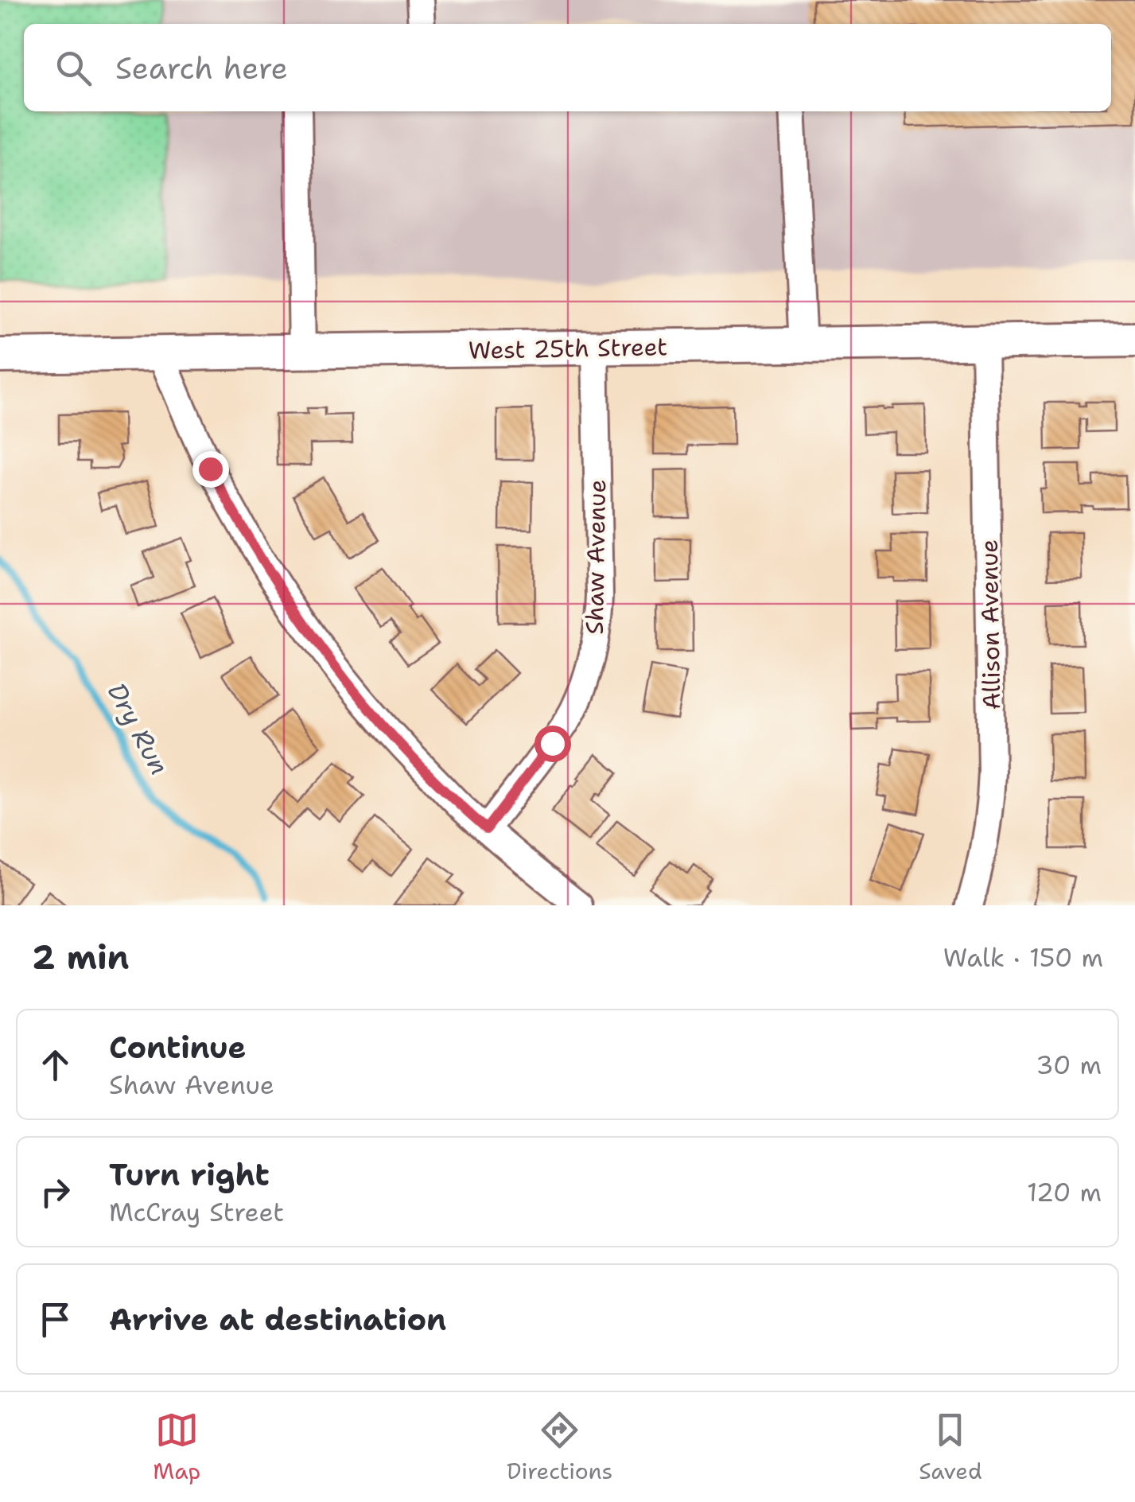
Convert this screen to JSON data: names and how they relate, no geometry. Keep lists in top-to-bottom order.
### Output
{
  "streets": {
    "main road": ["West 25th Street"],
    "street": ["Shaw Avenue", "Allison Avenue"]
  },
  "crossings": [
    ["West 25th Street", "Shaw Avenue"],
    ["West 25th Street", "Allison Avenue"]
  ],
  "water": ["Dry Run"],
  "page": {
    "search": "Search here",
    "heading": ["2 min", "Walk · 150 m"],
    "list": [
      ["Continue", "Shaw Avenue", "30 m"],
      ["Turn right", "McCray Street", "120 m"],
      "Arrive at destination"
    ],
    "nav": ["Map", "Directions", "Saved"]
  }
}
